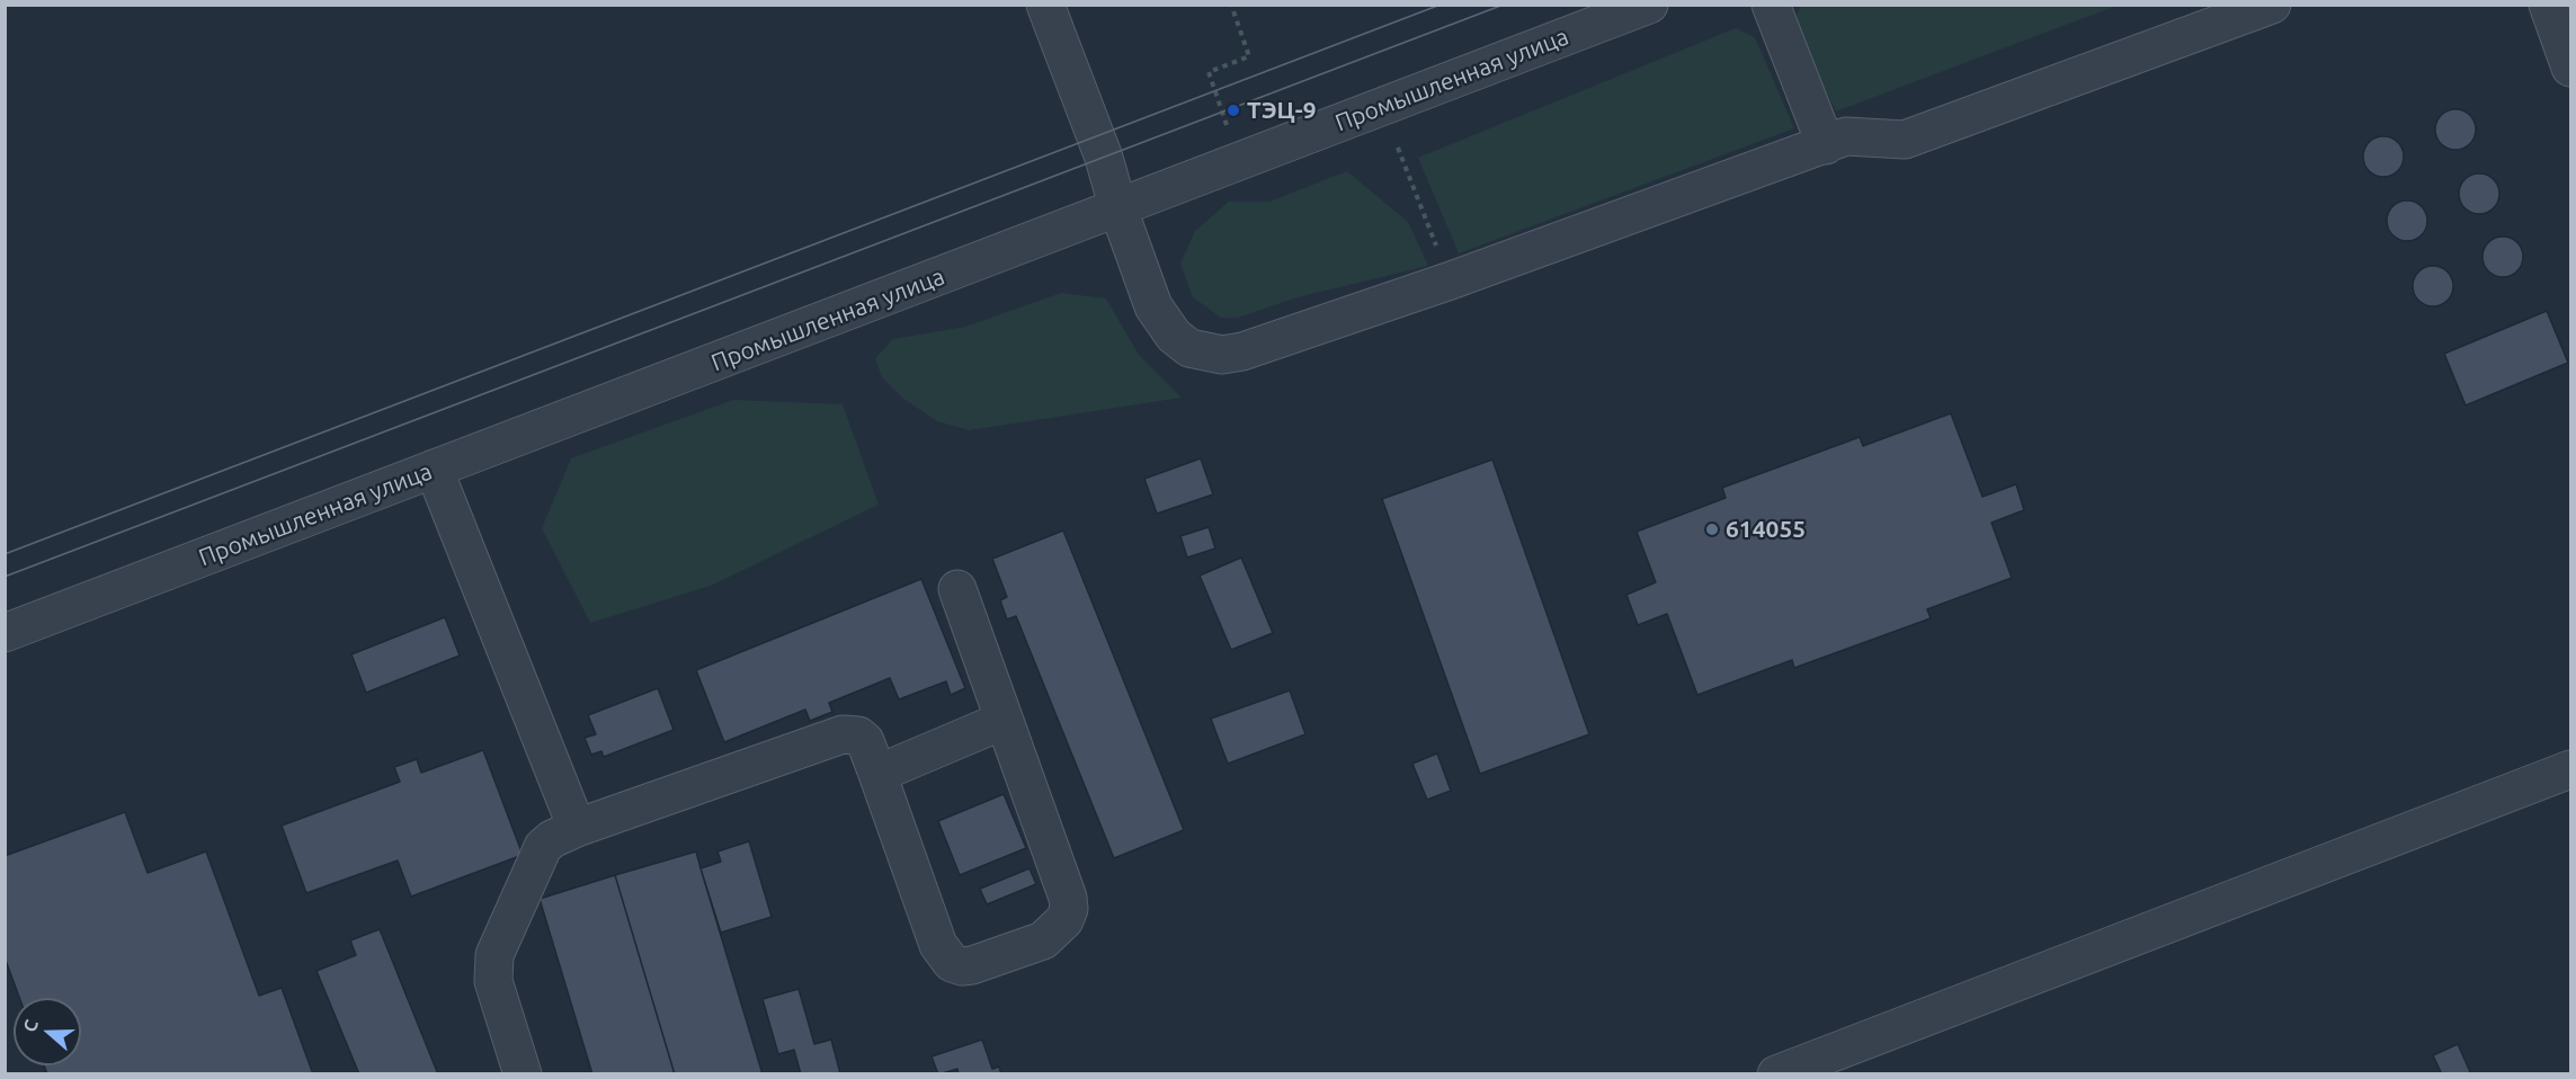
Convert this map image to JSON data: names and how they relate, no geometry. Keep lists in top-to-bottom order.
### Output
{
  "streets": {
    "street": ["Промышленная улица"]
  },
  "places": ["ТЭЦ-9", "614055"],
  "north": "left"
}
